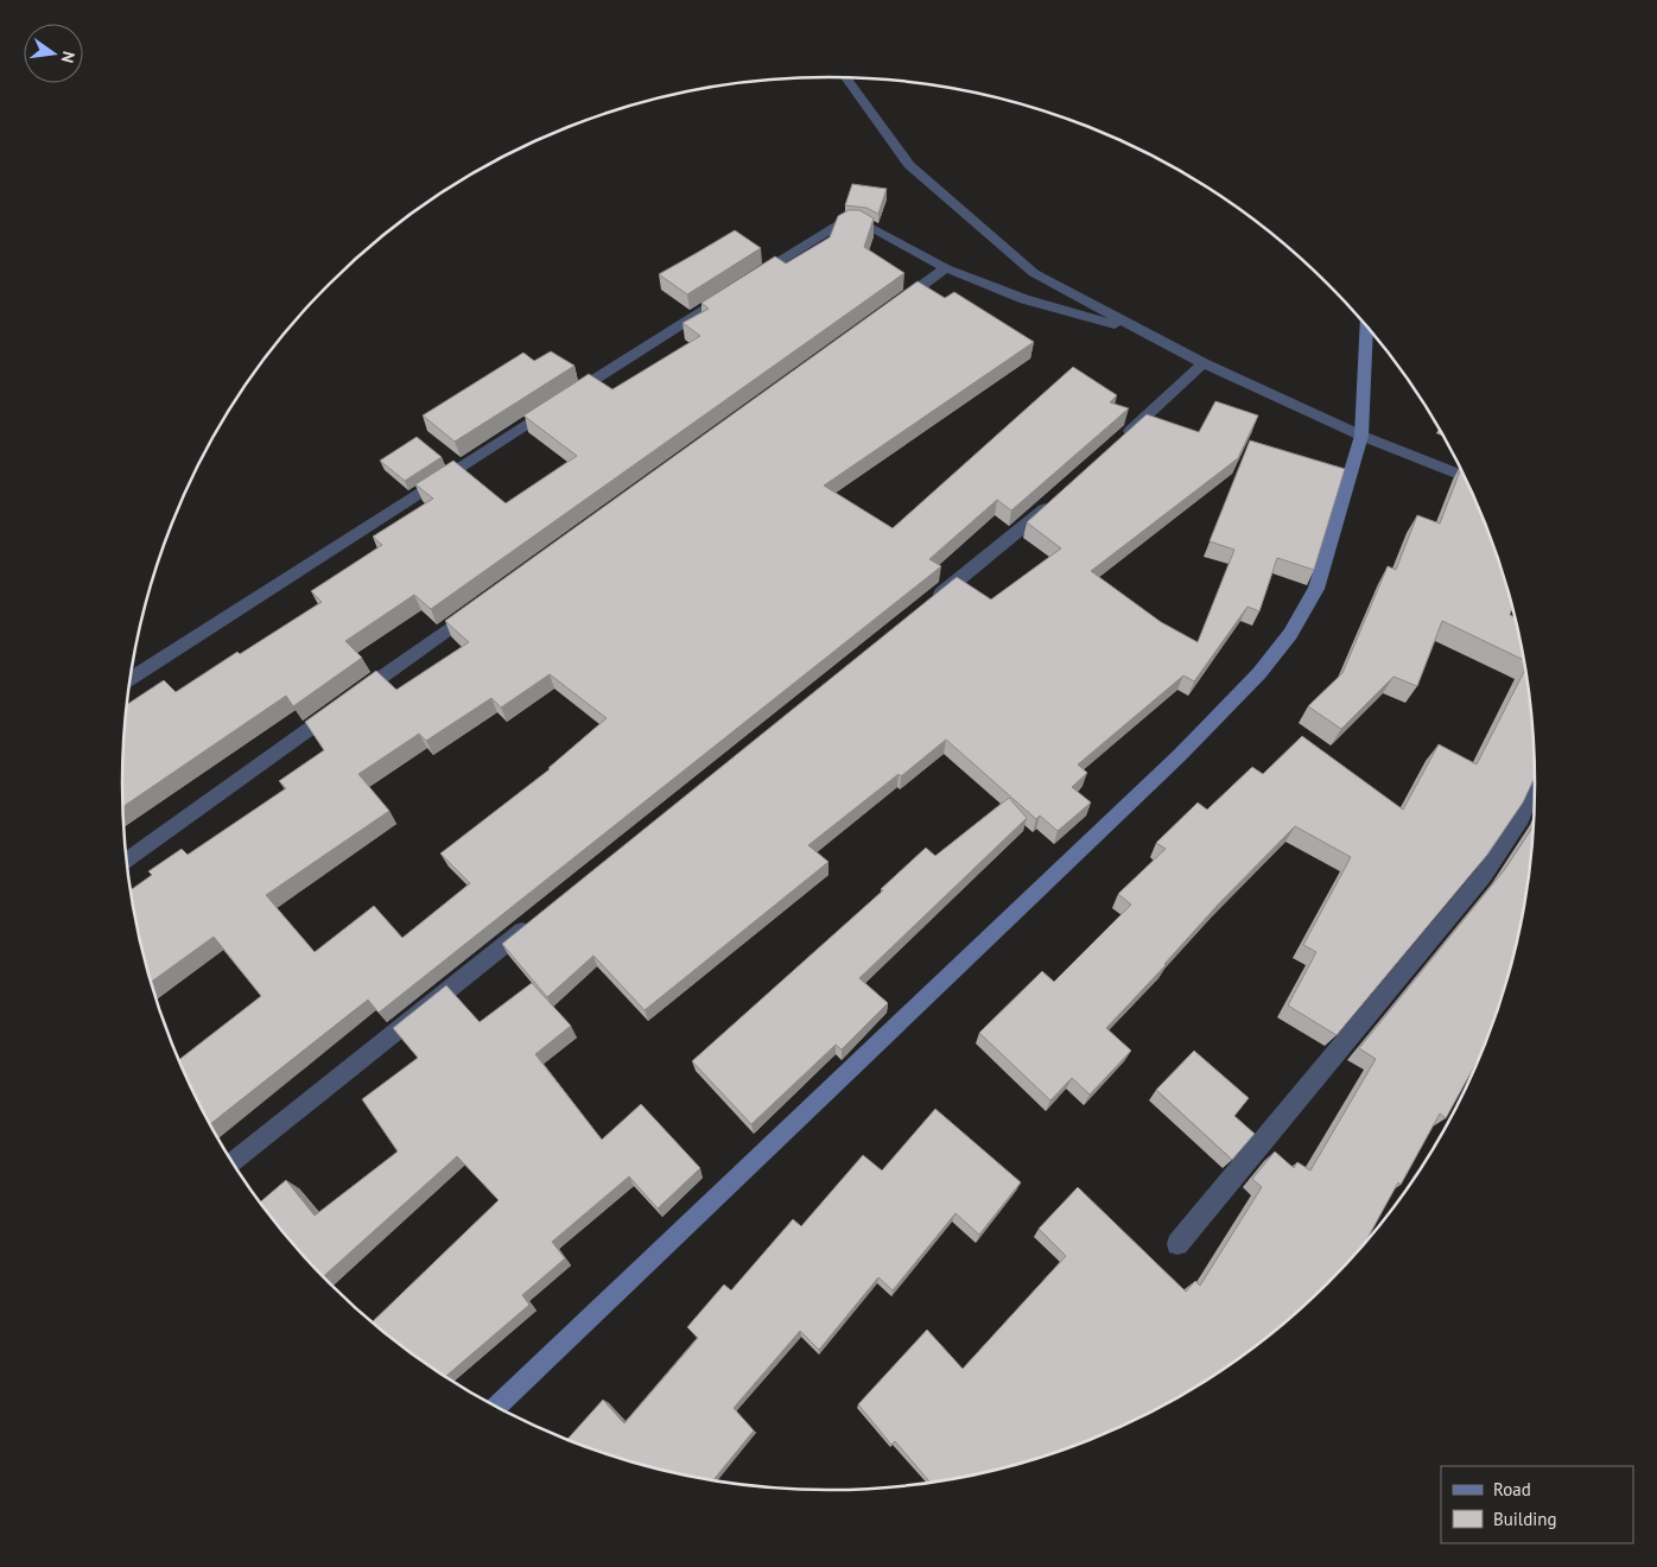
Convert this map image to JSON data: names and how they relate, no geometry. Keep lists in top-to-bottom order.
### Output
{
  "legend": ["Road", "Building"],
  "north": "right"
}
